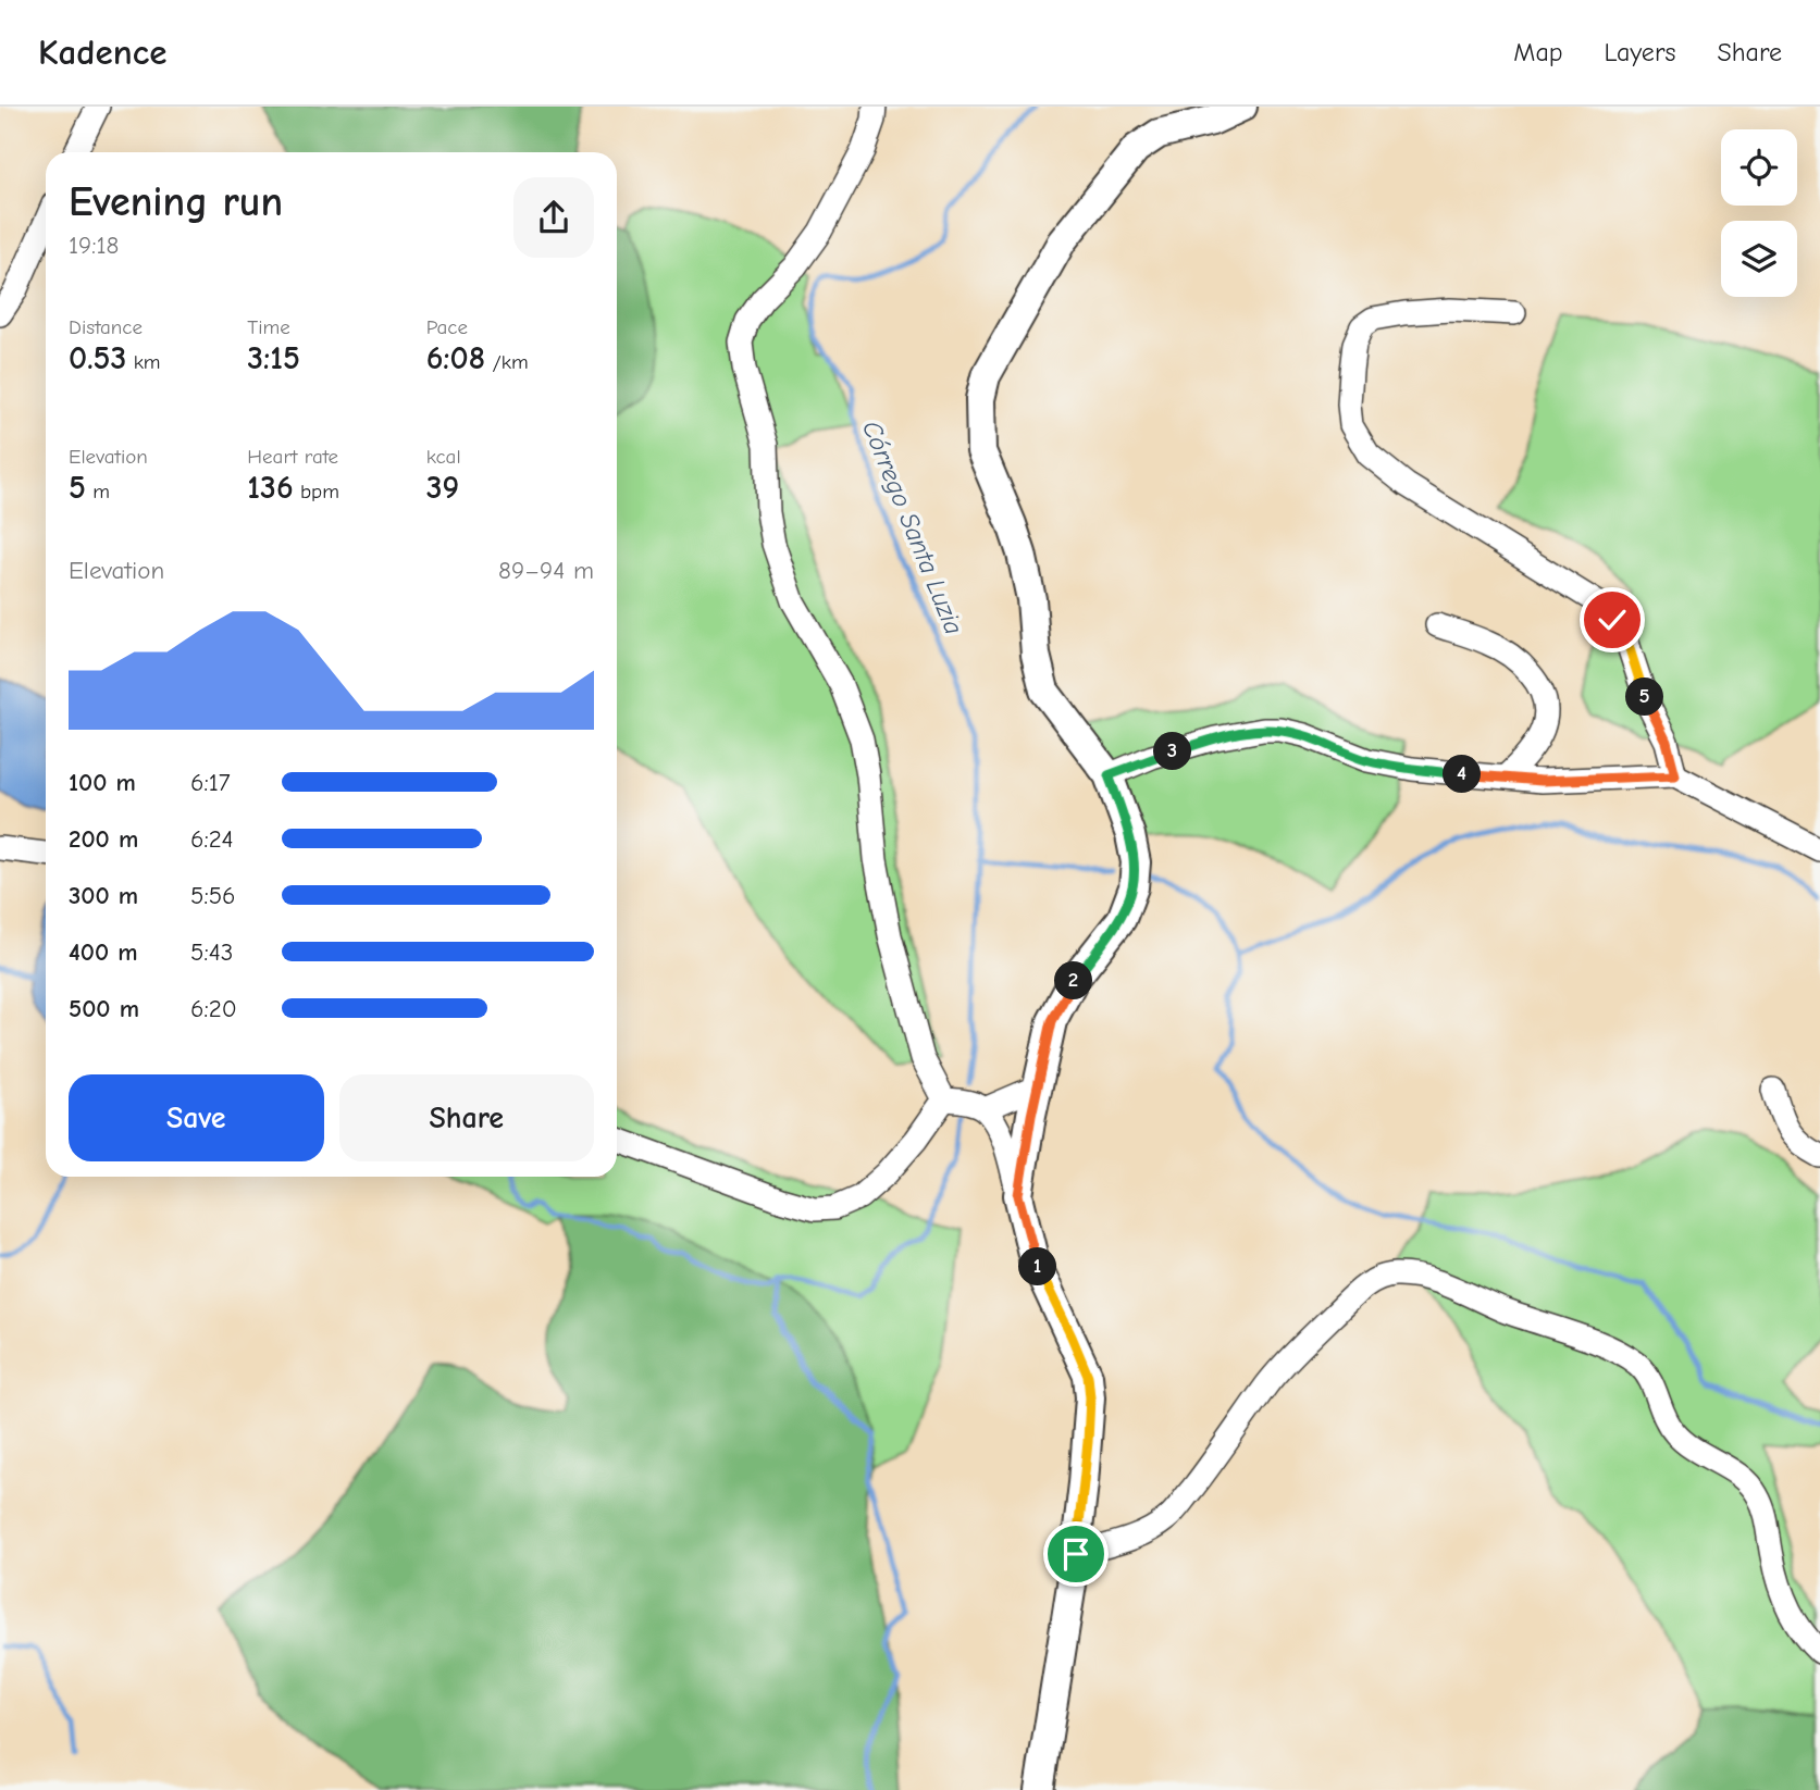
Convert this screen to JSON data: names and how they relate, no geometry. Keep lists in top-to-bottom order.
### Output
{
  "water": ["Córrego Santa Luzia"],
  "page": {
    "header": "Kadence",
    "nav": ["Map", "Layers", "Share"],
    "heading": ["Evening run", "19:18"],
    "stats": [
      ["Distance", "0.53 km"],
      ["Time", "3:15"],
      ["Pace", "6:08 /km"],
      ["Elevation", "5 m"],
      ["Heart rate", "136 bpm"],
      ["kcal", "39"]
    ],
    "chart": ["Elevation", "89–94 m"],
    "pins": [
      "5",
      "3",
      "4",
      "2",
      "1"
    ],
    "list": [
      {
        "name": "100 m",
        "note": "6:17"
      },
      {
        "name": "200 m",
        "note": "6:24"
      },
      {
        "name": "300 m",
        "note": "5:56"
      },
      {
        "name": "400 m",
        "note": "5:43"
      },
      {
        "name": "500 m",
        "note": "6:20"
      }
    ],
    "buttons": ["Save", "Share"]
  }
}
